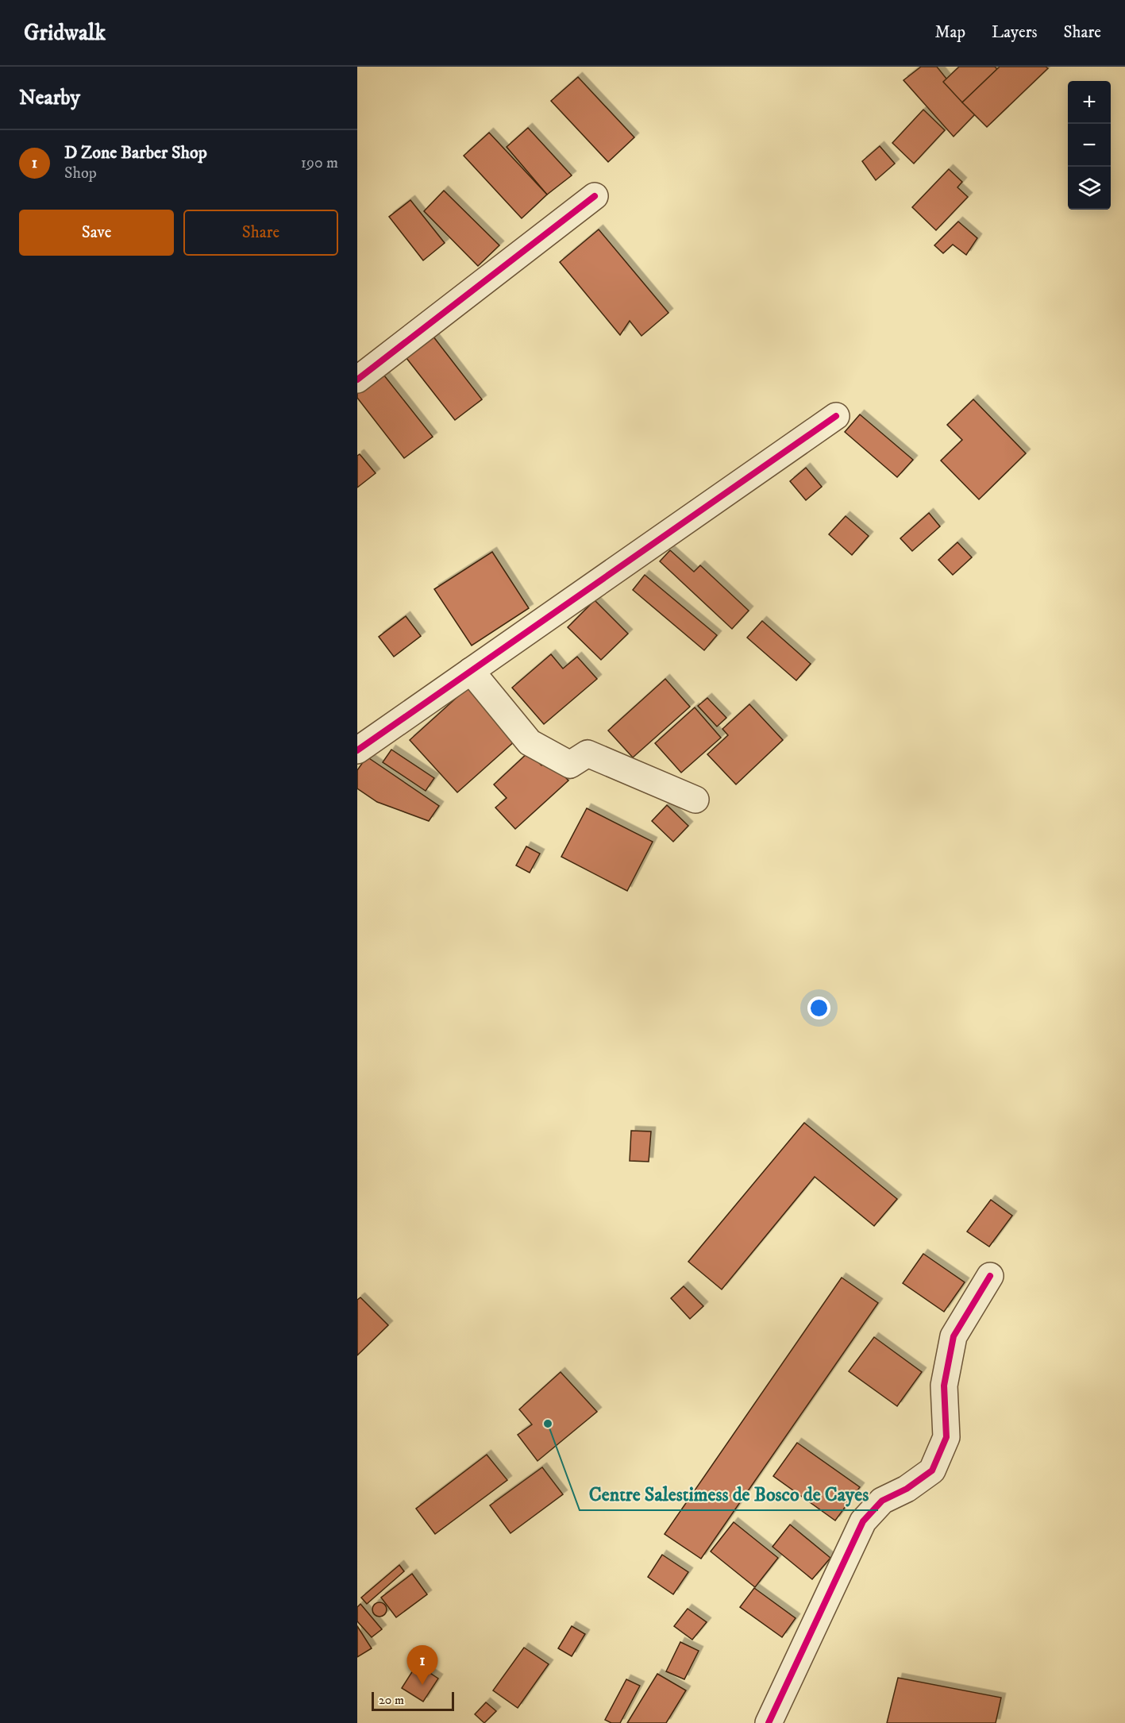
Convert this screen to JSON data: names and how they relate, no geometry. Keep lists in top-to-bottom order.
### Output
{
  "places": ["Centre Salestimess de Bosco de Cayes"],
  "scale_bar": "20 m",
  "page": {
    "header": "Gridwalk",
    "nav": ["Map", "Layers", "Share"],
    "heading": "Nearby",
    "map_buttons": ["+", "−"],
    "list": [
      {
        "mark": "1",
        "name": "D Zone Barber Shop",
        "note": "Shop",
        "value": "190 m"
      }
    ],
    "buttons": ["Save", "Share"],
    "pins": "1",
    "scale": "20 m"
  }
}
